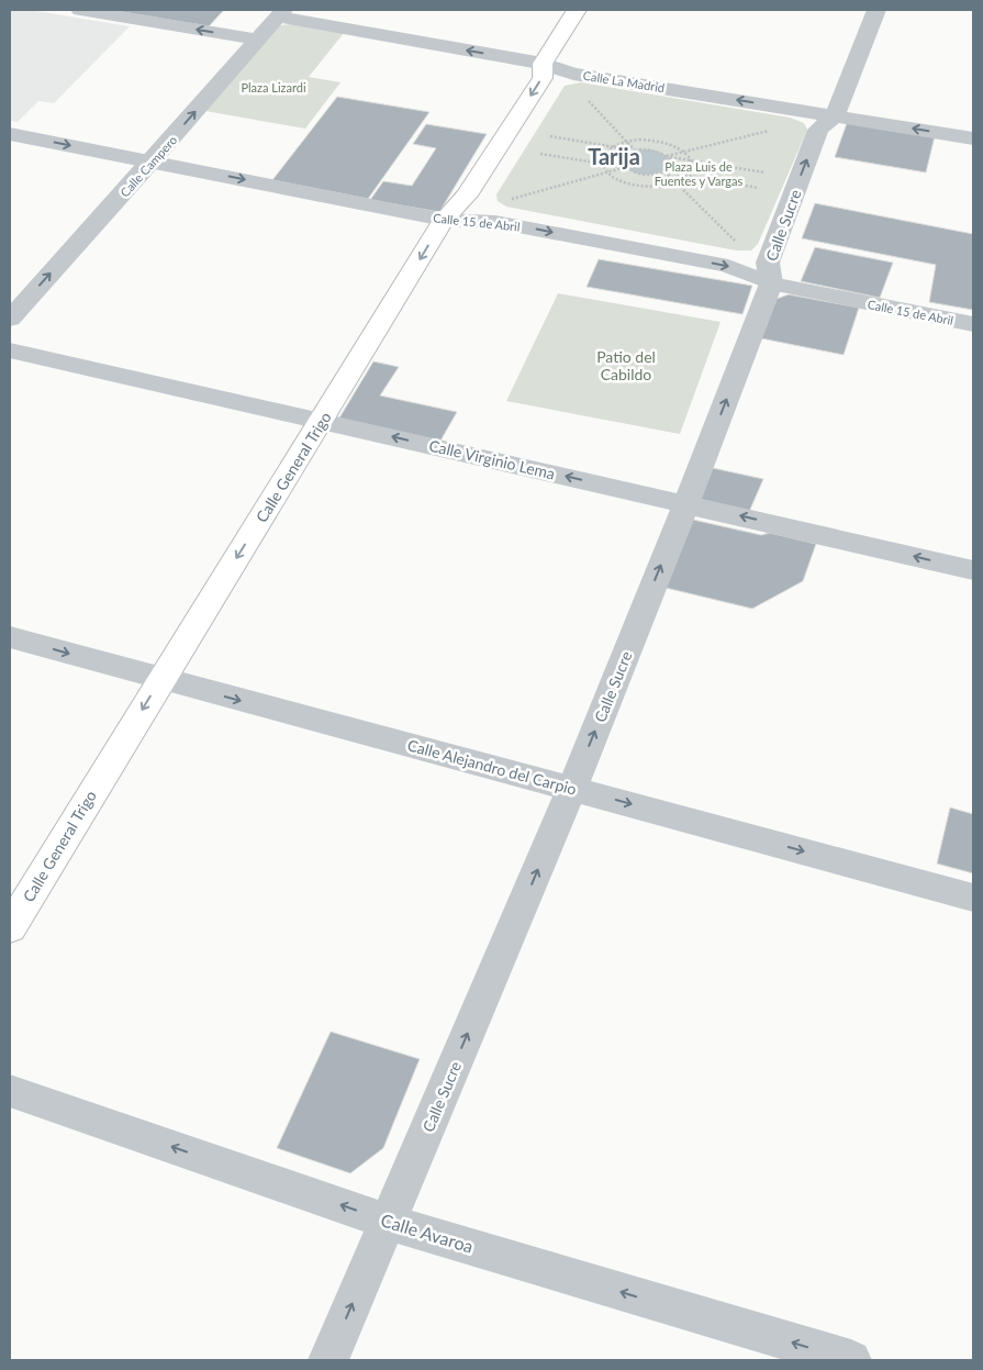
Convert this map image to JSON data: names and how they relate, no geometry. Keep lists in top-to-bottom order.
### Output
{
  "streets": {
    "main road": ["Calle General Trigo"],
    "street": [
      "Calle La Madrid",
      "Calle Campero",
      "Calle 15 de Abril",
      "Calle Sucre",
      "Calle Virginio Lema",
      "Calle Alejandro del Carpio",
      "Calle Avaroa"
    ]
  },
  "crossings": [
    ["Calle La Madrid", "Calle Campero"],
    ["Calle La Madrid", "Calle Sucre"],
    ["Calle La Madrid", "Calle General Trigo"],
    ["Calle Campero", "Calle 15 de Abril"],
    ["Calle 15 de Abril", "Calle Sucre"],
    ["Calle 15 de Abril", "Calle General Trigo"],
    ["Calle Sucre", "Calle Virginio Lema"],
    ["Calle Sucre", "Calle Alejandro del Carpio"],
    ["Calle Sucre", "Calle Avaroa"],
    ["Calle Virginio Lema", "Calle General Trigo"],
    ["Calle General Trigo", "Calle Alejandro del Carpio"]
  ],
  "one_way": [
    "Calle La Madrid",
    "Calle Campero",
    "Calle 15 de Abril",
    "Calle Sucre",
    "Calle Virginio Lema",
    "Calle General Trigo",
    "Calle Alejandro del Carpio",
    "Calle Avaroa"
  ],
  "districts": ["Tarija"],
  "parks": ["Plaza Lizardi", "Plaza Luis de Fuentes y Vargas", "Patio del Cabildo"]
}
